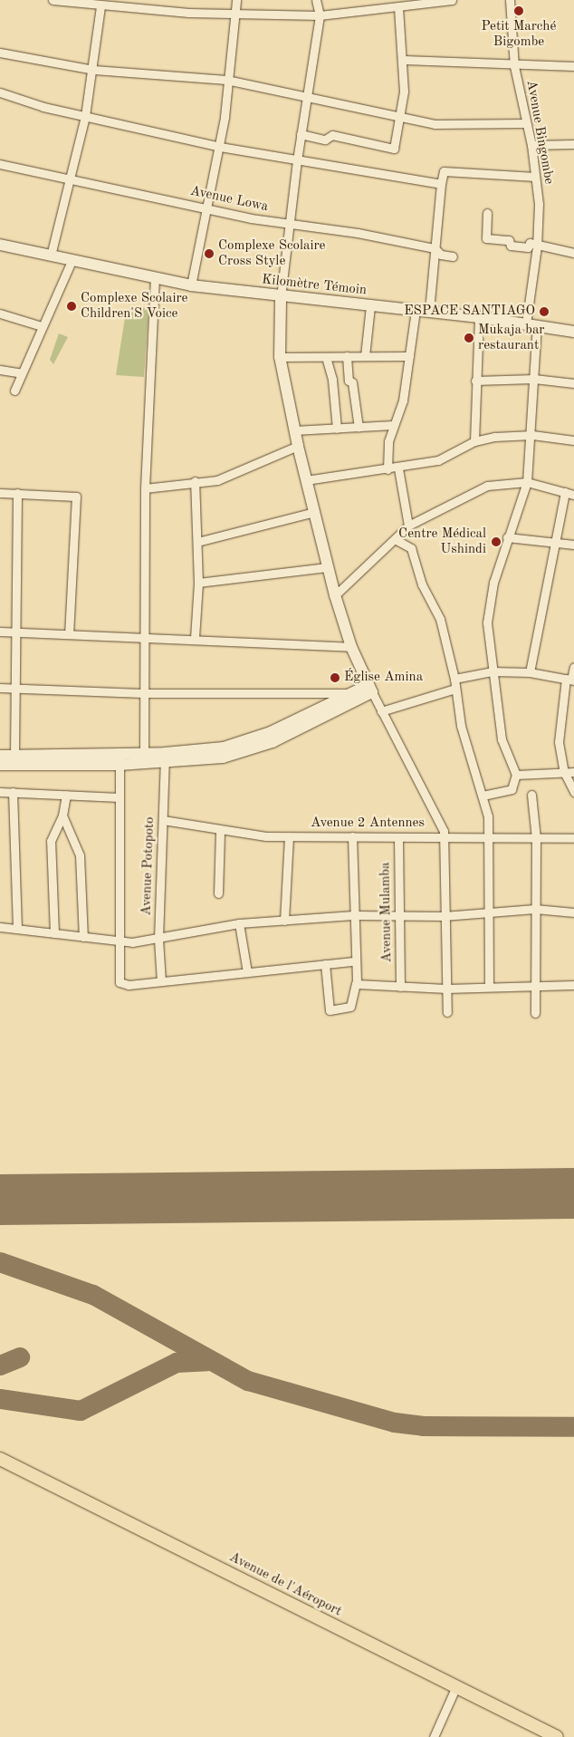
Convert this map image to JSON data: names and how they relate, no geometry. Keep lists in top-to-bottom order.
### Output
{
  "streets": {
    "highway": ["Avenue de l'Aéroport"],
    "main road": ["Kilomètre Témoin"],
    "street": [
      "Avenue Bingombe",
      "Avenue Lowa",
      "Avenue 2 Antennes",
      "Avenue Potopoto",
      "Avenue Mulamba"
    ]
  },
  "crossings": [
    ["Avenue Bingombe", "Kilomètre Témoin"],
    ["Avenue 2 Antennes", "Avenue Potopoto"],
    ["Avenue 2 Antennes", "Avenue Mulamba"]
  ],
  "places": [
    "Petit Marché Bigombe",
    "Complexe Scolaire Cross Style",
    "Complexe Scolaire Children'S Voice",
    "ESPACE SANTIAGO",
    "Mukaja bar restaurant",
    "Centre Médical Ushindi",
    "Église Amina"
  ]
}
